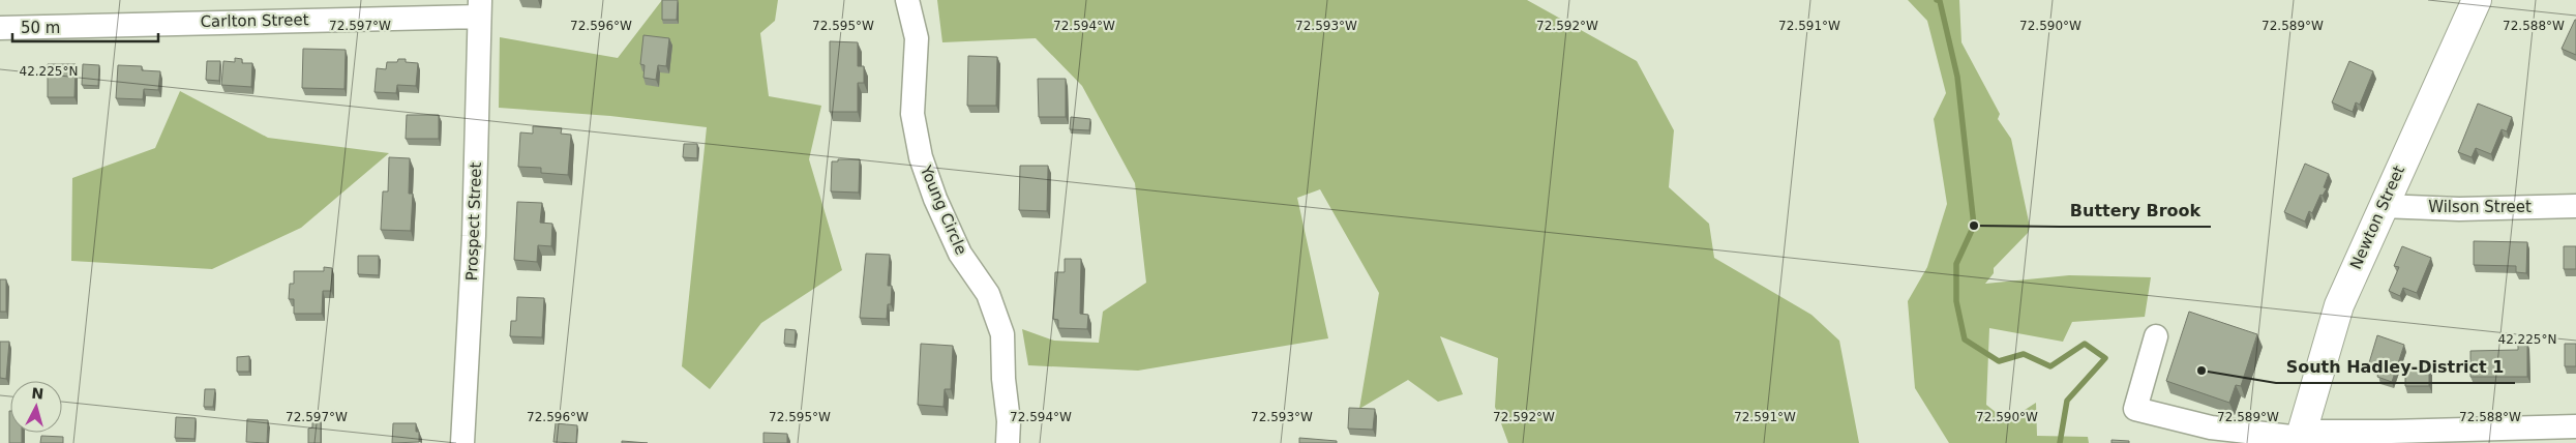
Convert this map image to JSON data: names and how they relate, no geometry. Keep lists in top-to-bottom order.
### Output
{
  "streets": {
    "main road": ["Newton Street"],
    "street": [
      "Carlton Street",
      "Wilson Street",
      "Young Circle",
      "Prospect Street"
    ]
  },
  "crossings": [
    ["Carlton Street", "Prospect Street"],
    ["Wilson Street", "Newton Street"]
  ],
  "places": ["Buttery Brook", "South Hadley-District 1"],
  "scale_bar": "50 m",
  "north": "top",
  "coordinates": [
    "72.597°W",
    "72.596°W",
    "72.595°W",
    "72.594°W",
    "72.593°W",
    "72.592°W",
    "72.591°W",
    "72.590°W",
    "72.589°W",
    "72.588°W",
    "42.225°N"
  ]
}
